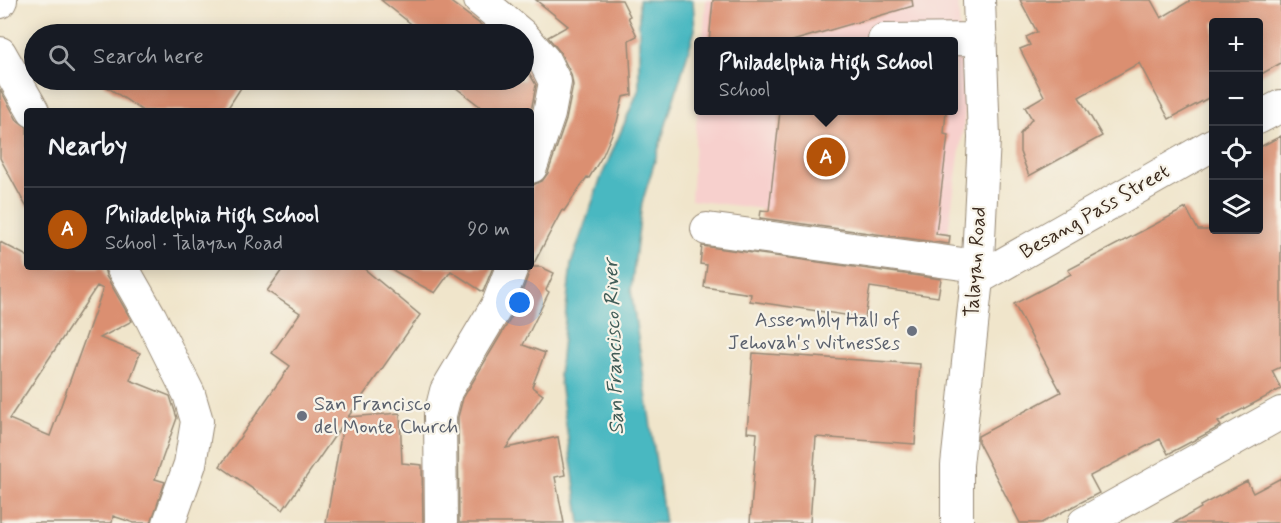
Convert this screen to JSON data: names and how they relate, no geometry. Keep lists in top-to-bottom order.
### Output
{
  "streets": {
    "street": ["Besang Pass Street", "Talayan Road"]
  },
  "crossings": [
    ["Besang Pass Street", "Talayan Road"]
  ],
  "water": ["San Francisco River"],
  "places": ["Assembly Hall of Jehovah's Witnesses", "San Francisco del Monte Church"],
  "page": {
    "map_buttons": ["+", "−"],
    "search": "Search here",
    "popup": ["Philadelphia High School", "School"],
    "heading": "Nearby",
    "pins": "A",
    "list": [
      {
        "mark": "A",
        "name": "Philadelphia High School",
        "note": "School · Talayan Road",
        "value": "90 m"
      }
    ]
  }
}
